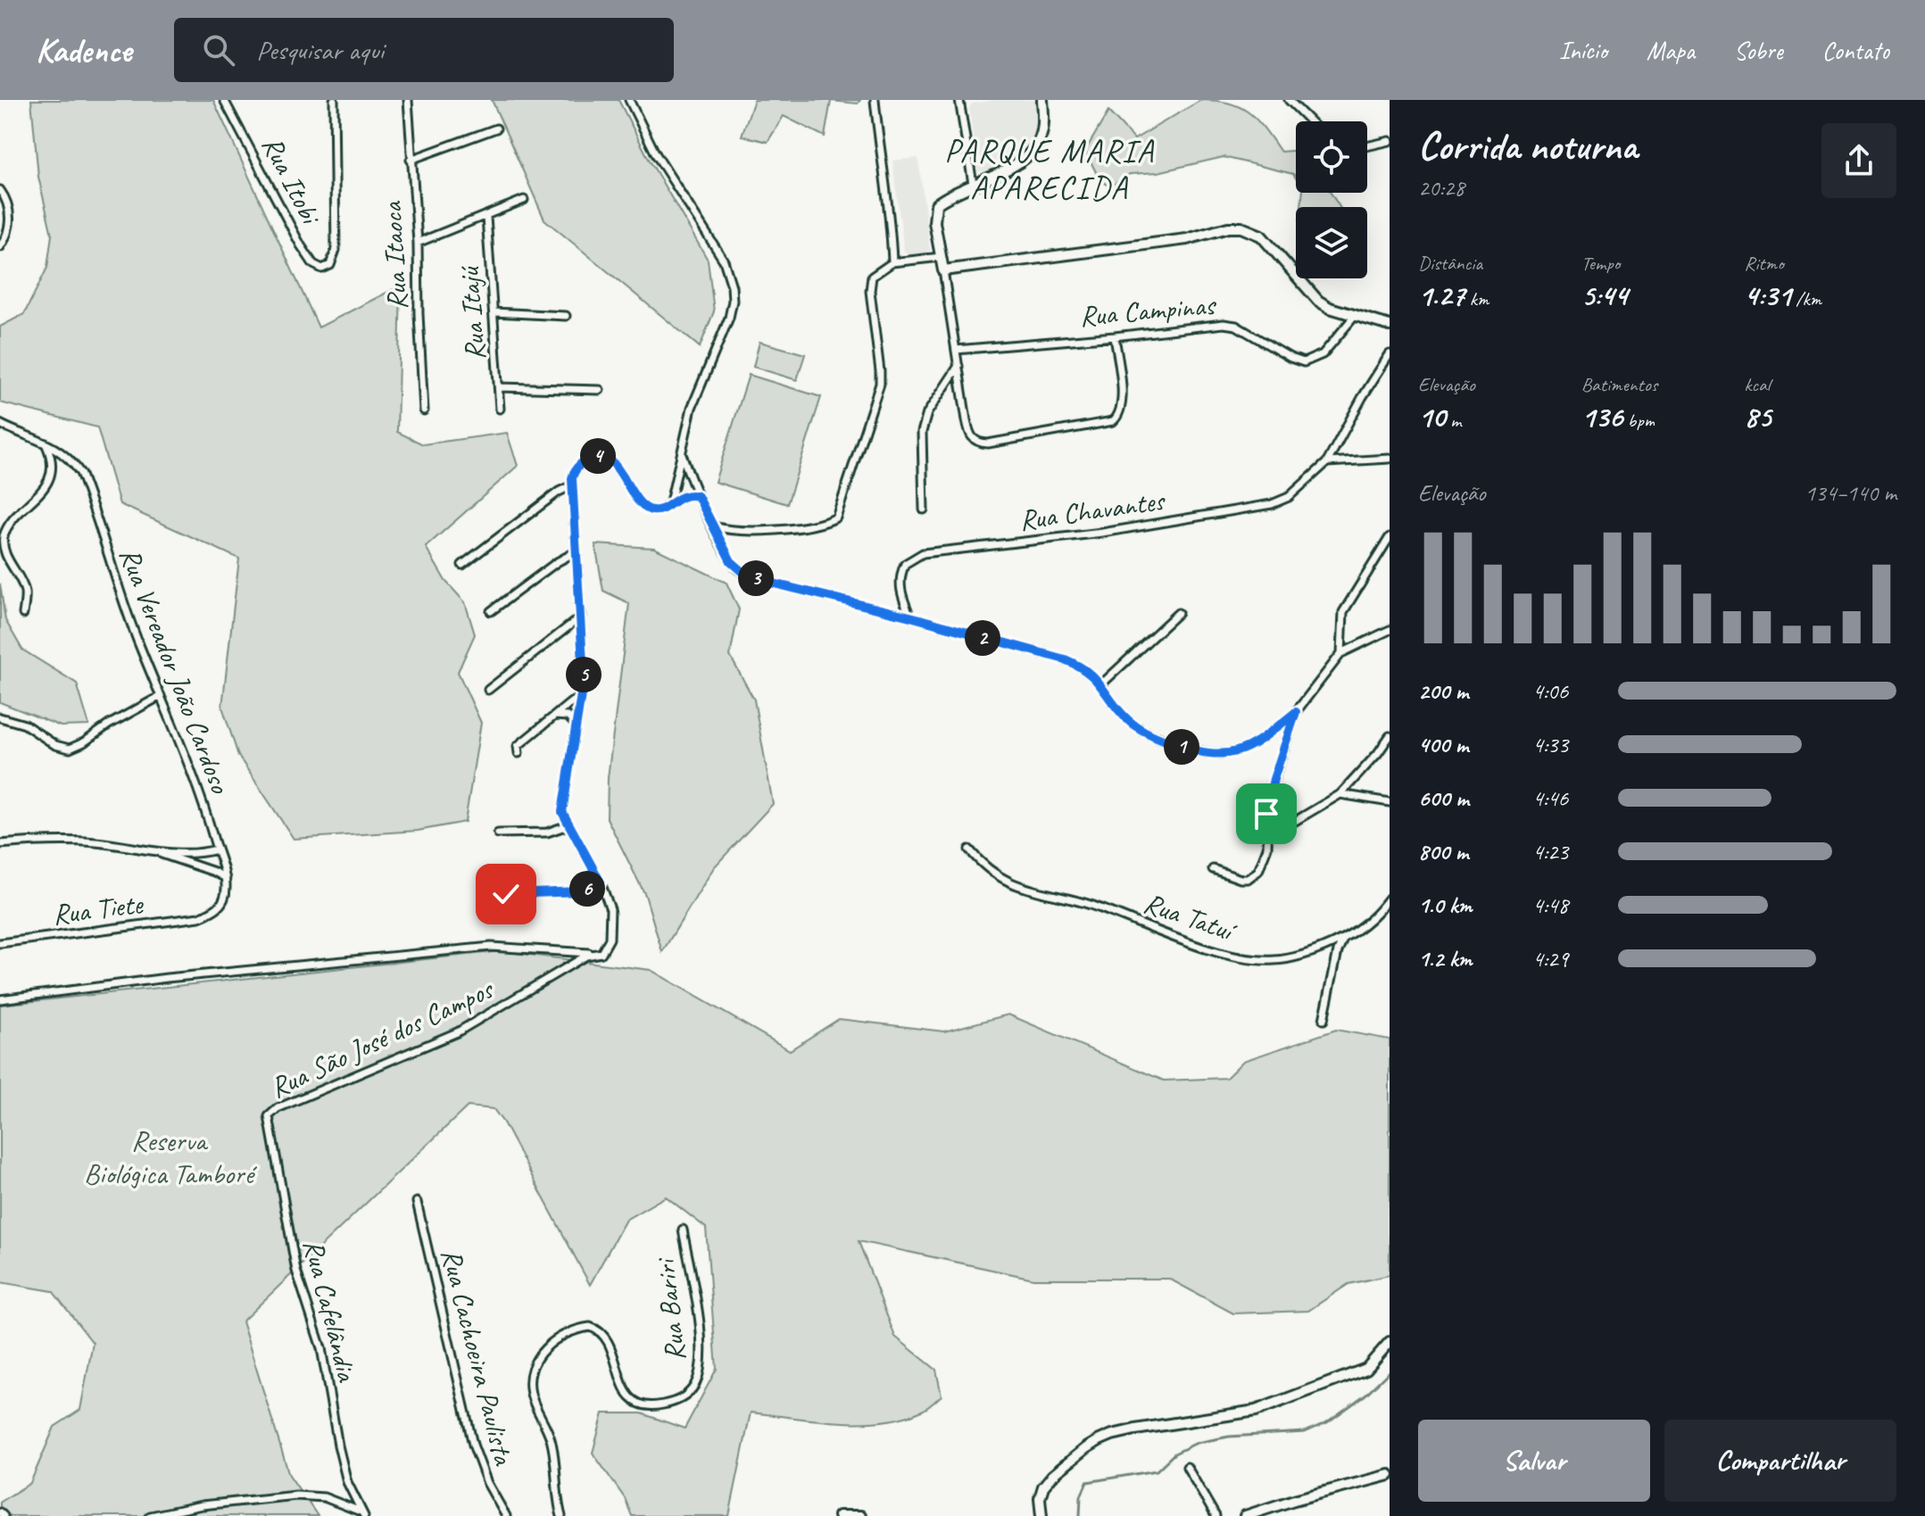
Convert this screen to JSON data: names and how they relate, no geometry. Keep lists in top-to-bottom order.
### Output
{
  "streets": {
    "street": [
      "Rua Itobi",
      "Rua Itaoca",
      "Rua Campinas",
      "Rua Itajú",
      "Rua Chavantes",
      "Rua Vereador João Cardoso",
      "Rua Tiete",
      "Rua Tatuí",
      "Rua São José dos Campos",
      "Rua Cafelândia",
      "Rua Bariri",
      "Rua Cachoeira Paulista"
    ]
  },
  "crossings": [
    ["Rua Vereador João Cardoso", "Rua Tiete"],
    ["Rua São José dos Campos", "Rua Cafelândia"]
  ],
  "districts": ["PARQUE MARIA APARECIDA"],
  "parks": ["Reserva Biológica Tamboré"],
  "page": {
    "header": "Kadence",
    "search": "Pesquisar aqui",
    "nav": [
      "Início",
      "Mapa",
      "Sobre",
      "Contato"
    ],
    "heading": ["Corrida noturna", "20:28"],
    "stats": [
      ["Distância", "1.27 km"],
      ["Tempo", "5:44"],
      ["Ritmo", "4:31 /km"],
      ["Elevação", "10 m"],
      ["Batimentos", "136 bpm"],
      ["kcal", "85"]
    ],
    "pins": [
      "4",
      "3",
      "2",
      "5",
      "1",
      "6"
    ],
    "chart": ["Elevação", "134–140 m"],
    "list": [
      {
        "name": "200 m",
        "note": "4:06"
      },
      {
        "name": "400 m",
        "note": "4:33"
      },
      {
        "name": "600 m",
        "note": "4:46"
      },
      {
        "name": "800 m",
        "note": "4:23"
      },
      {
        "name": "1.0 km",
        "note": "4:48"
      },
      {
        "name": "1.2 km",
        "note": "4:29"
      }
    ],
    "buttons": ["Salvar", "Compartilhar"]
  }
}
